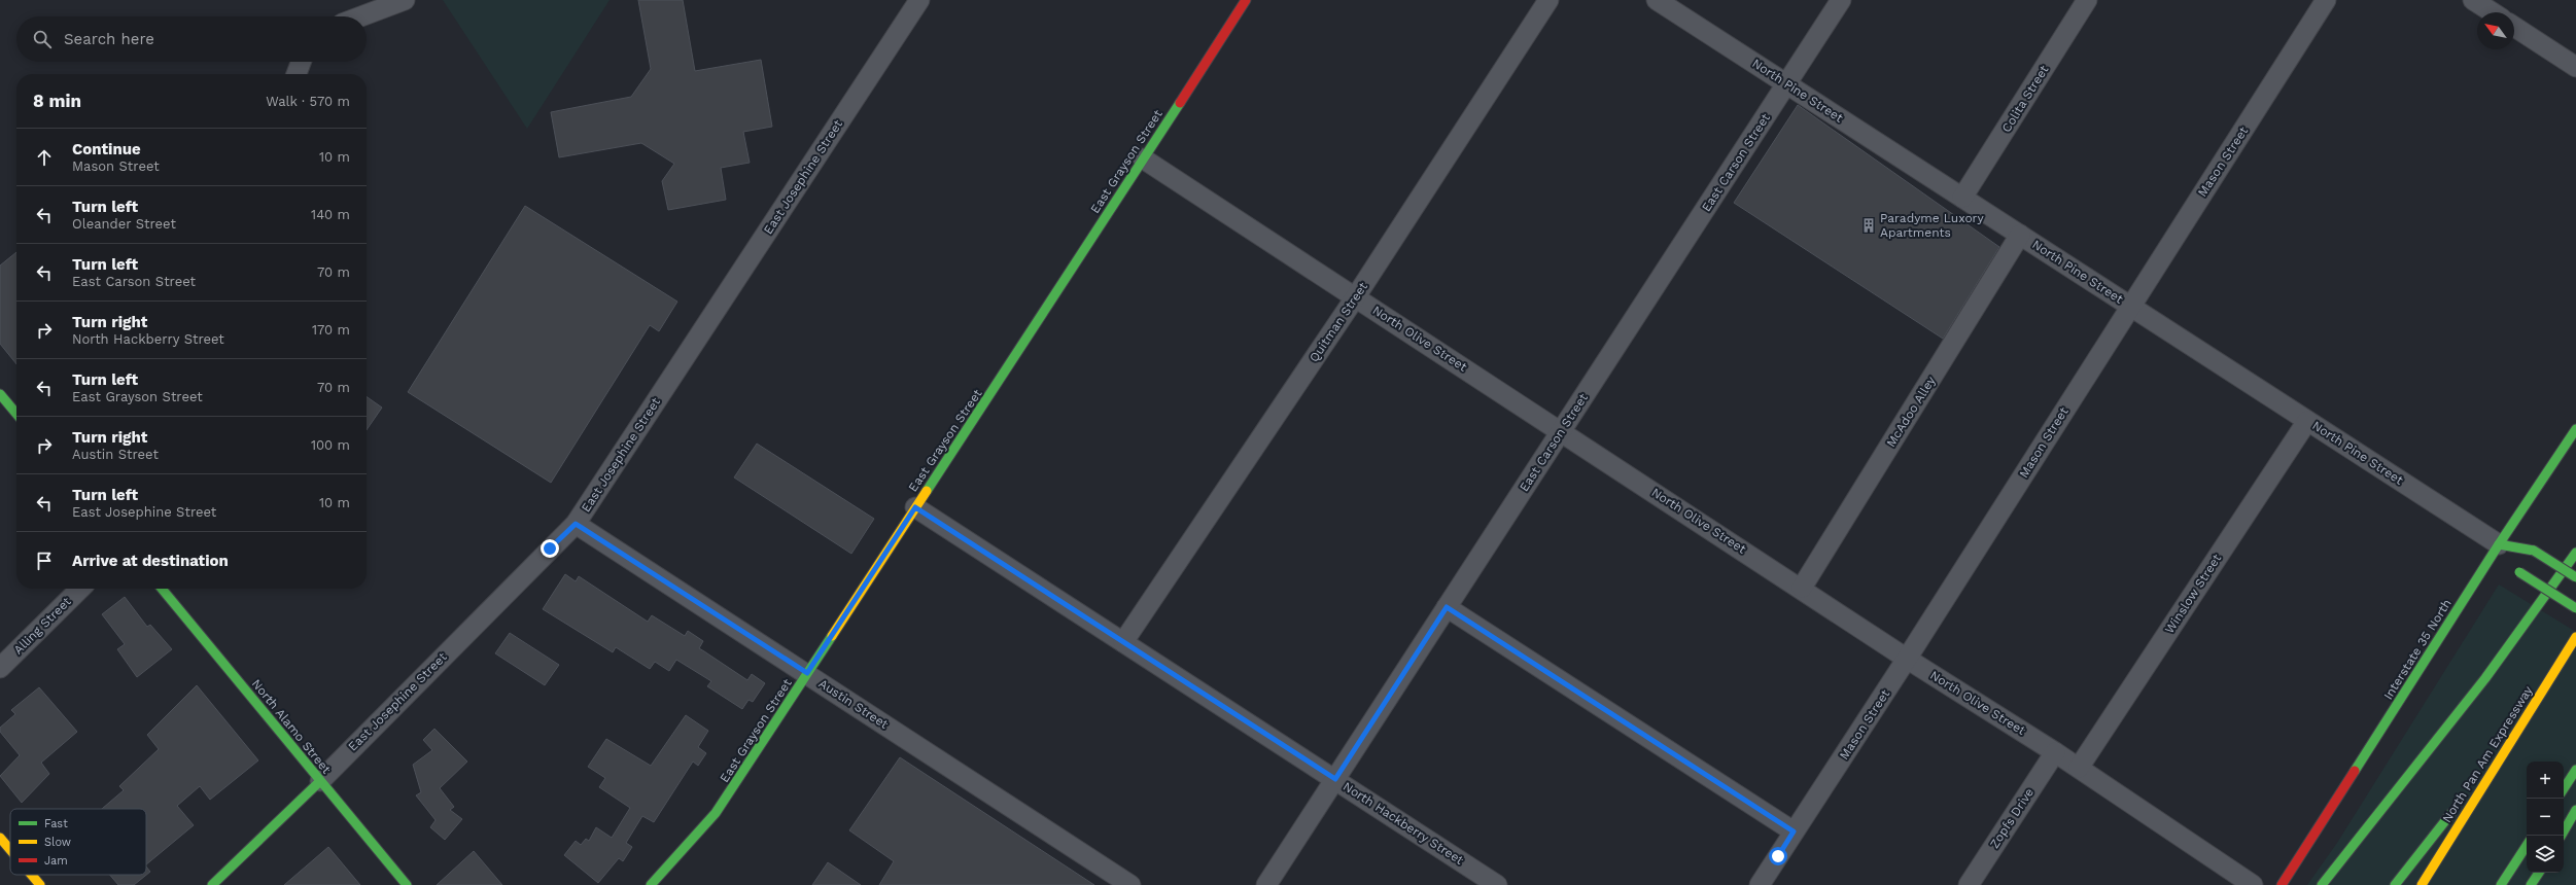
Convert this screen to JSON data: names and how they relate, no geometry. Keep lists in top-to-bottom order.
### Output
{
  "streets": {
    "main road": [
      "North Pine Street",
      "East Grayson Street",
      "East Josephine Street",
      "Interstate 35 North",
      "North Alamo Street",
      "North Pan Am Expressway"
    ],
    "street": [
      "Colita Street",
      "Mason Street",
      "East Carson Street",
      "Quitman Street",
      "North Olive Street",
      "McAdoo Alley",
      "Winslow Street",
      "Alling Street",
      "Austin Street",
      "Zopfs Drive",
      "North Hackberry Street"
    ]
  },
  "crossings": [
    ["North Pine Street", "Colita Street"],
    ["North Pine Street", "Mason Street"],
    ["North Pine Street", "East Carson Street"],
    ["North Pine Street", "McAdoo Alley"],
    ["North Pine Street", "Winslow Street"],
    ["North Pine Street", "Interstate 35 North"],
    ["East Grayson Street", "North Olive Street"],
    ["East Grayson Street", "Austin Street"],
    ["East Grayson Street", "North Hackberry Street"],
    ["Mason Street", "North Olive Street"],
    ["East Carson Street", "North Olive Street"],
    ["East Carson Street", "North Hackberry Street"],
    ["East Josephine Street", "Austin Street"],
    ["East Josephine Street", "North Alamo Street"],
    ["Quitman Street", "North Olive Street"],
    ["Quitman Street", "North Hackberry Street"],
    ["North Olive Street", "McAdoo Alley"],
    ["North Olive Street", "Winslow Street"],
    ["North Olive Street", "Zopfs Drive"]
  ],
  "places": {
    "building": ["Paradyme Luxory Apartments"]
  },
  "legend": ["Fast", "Slow", "Jam"],
  "north": "top left",
  "page": {
    "search": "Search here",
    "heading": ["8 min", "Walk · 570 m"],
    "list": [
      ["Continue", "Mason Street", "10 m"],
      ["Turn left", "Oleander Street", "140 m"],
      ["Turn left", "East Carson Street", "70 m"],
      ["Turn right", "North Hackberry Street", "170 m"],
      ["Turn left", "East Grayson Street", "70 m"],
      ["Turn right", "Austin Street", "100 m"],
      ["Turn left", "East Josephine Street", "10 m"],
      "Arrive at destination"
    ],
    "map_buttons": ["+", "−"]
  }
}
